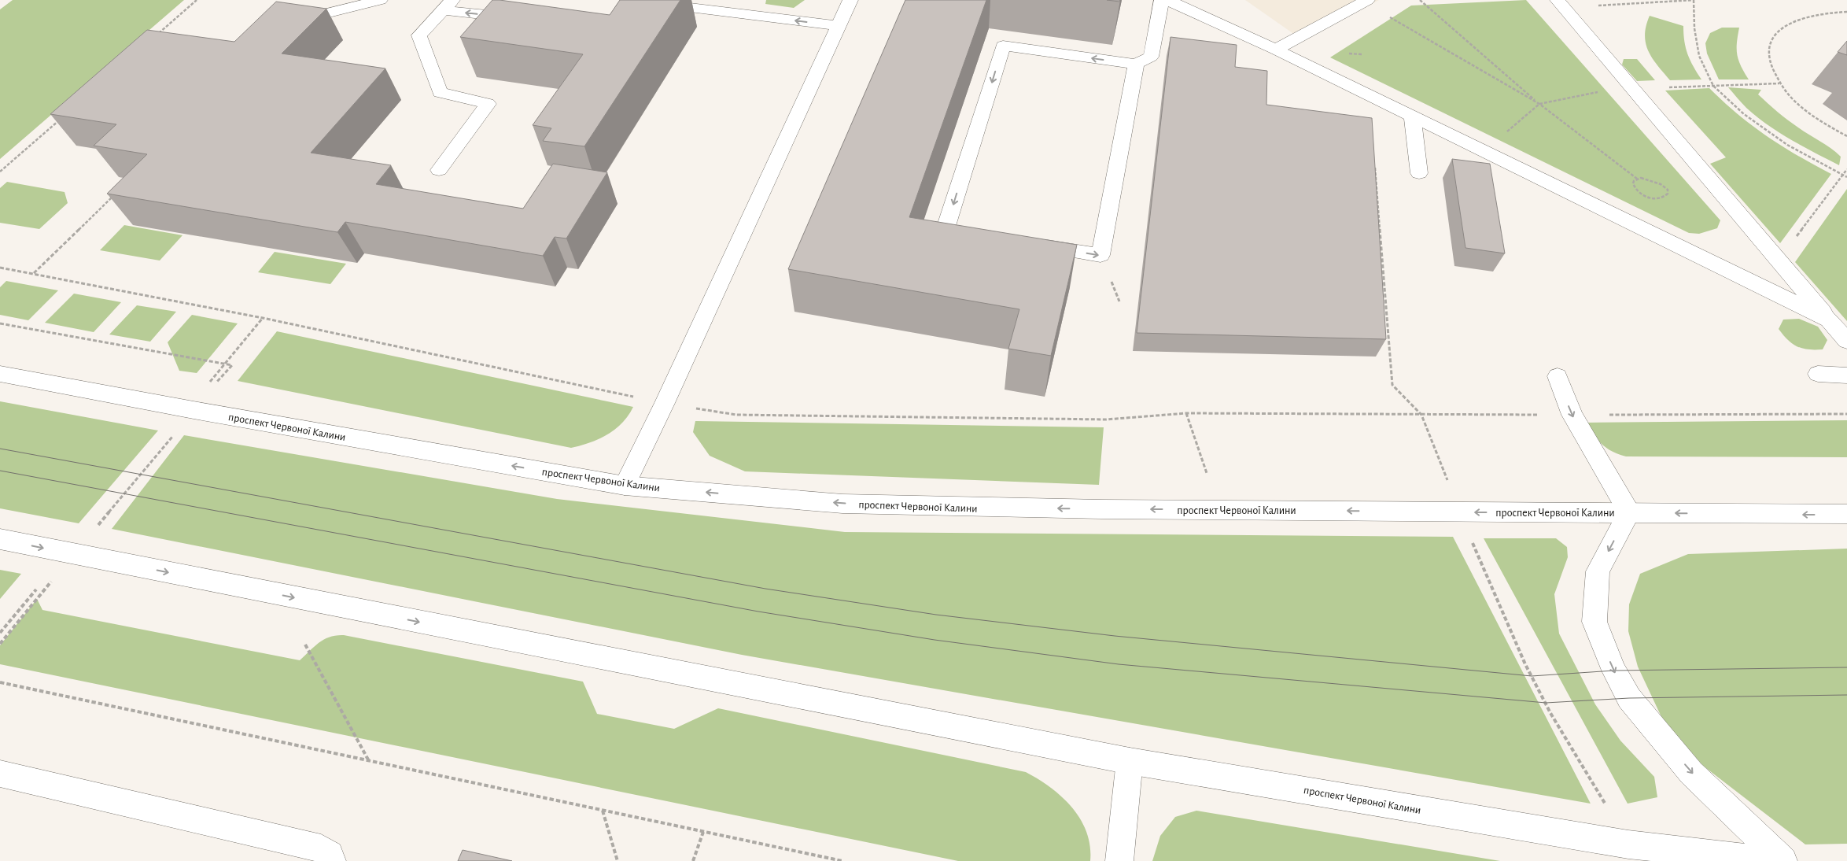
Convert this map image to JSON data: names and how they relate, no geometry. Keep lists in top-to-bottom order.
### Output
{
  "streets": {
    "main road": ["проспект Червоної Калини"]
  }
}
